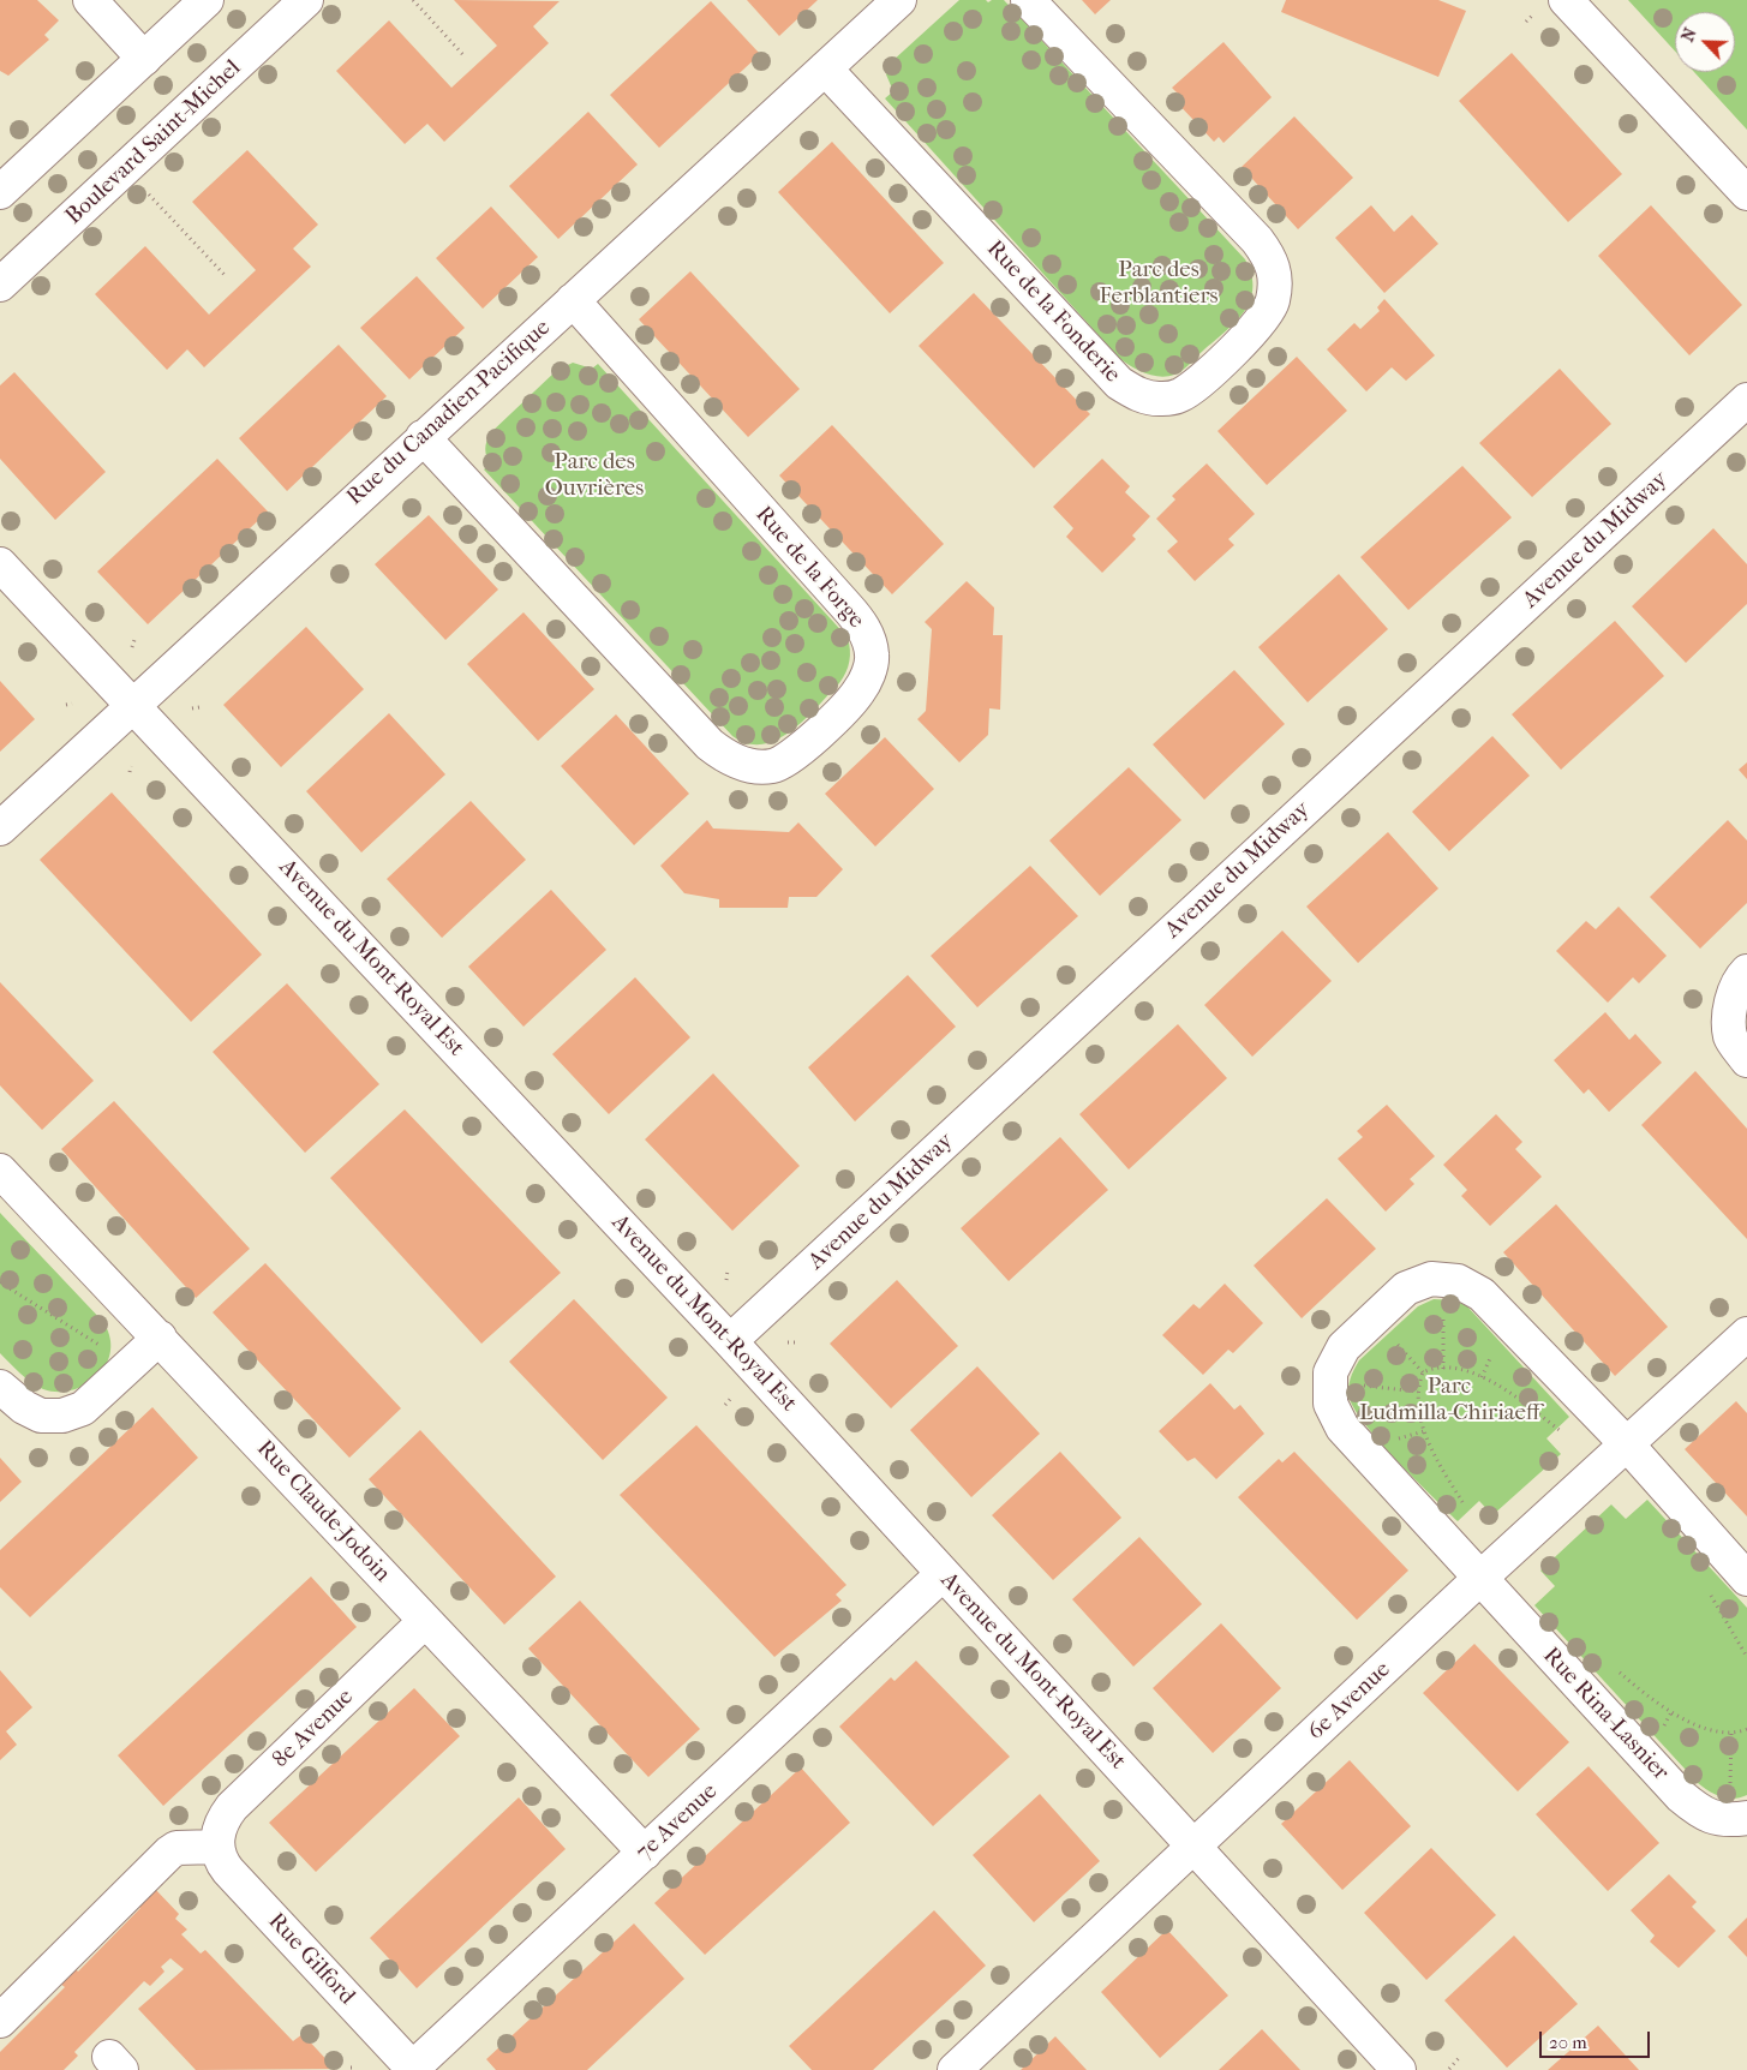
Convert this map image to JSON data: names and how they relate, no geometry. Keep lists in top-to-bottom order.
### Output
{
  "streets": {
    "street": [
      "Boulevard Saint-Michel",
      "Rue de la Fonderie",
      "Rue du Canadien-Pacifique",
      "Avenue du Midway",
      "Rue de la Forge",
      "Avenue du Mont-Royal Est",
      "Rue Claude-Jodoin",
      "6e Avenue",
      "Rue Rina-Lasnier",
      "8e Avenue",
      "7e Avenue",
      "Rue Gilford"
    ]
  },
  "crossings": [
    ["Rue de la Fonderie", "Rue du Canadien-Pacifique"],
    ["Rue du Canadien-Pacifique", "Rue de la Forge"],
    ["Rue du Canadien-Pacifique", "Avenue du Mont-Royal Est"],
    ["Avenue du Midway", "Avenue du Mont-Royal Est"],
    ["Avenue du Mont-Royal Est", "6e Avenue"],
    ["Avenue du Mont-Royal Est", "7e Avenue"],
    ["Rue Claude-Jodoin", "8e Avenue"],
    ["Rue Claude-Jodoin", "7e Avenue"],
    ["6e Avenue", "Rue Rina-Lasnier"],
    ["8e Avenue", "Rue Gilford"],
    ["7e Avenue", "Rue Gilford"]
  ],
  "parks": ["Parc des Ferblantiers", "Parc des Ouvrières", "Parc Ludmilla-Chiriaeff"],
  "scale_bar": "20 m",
  "north": "top left"
}
